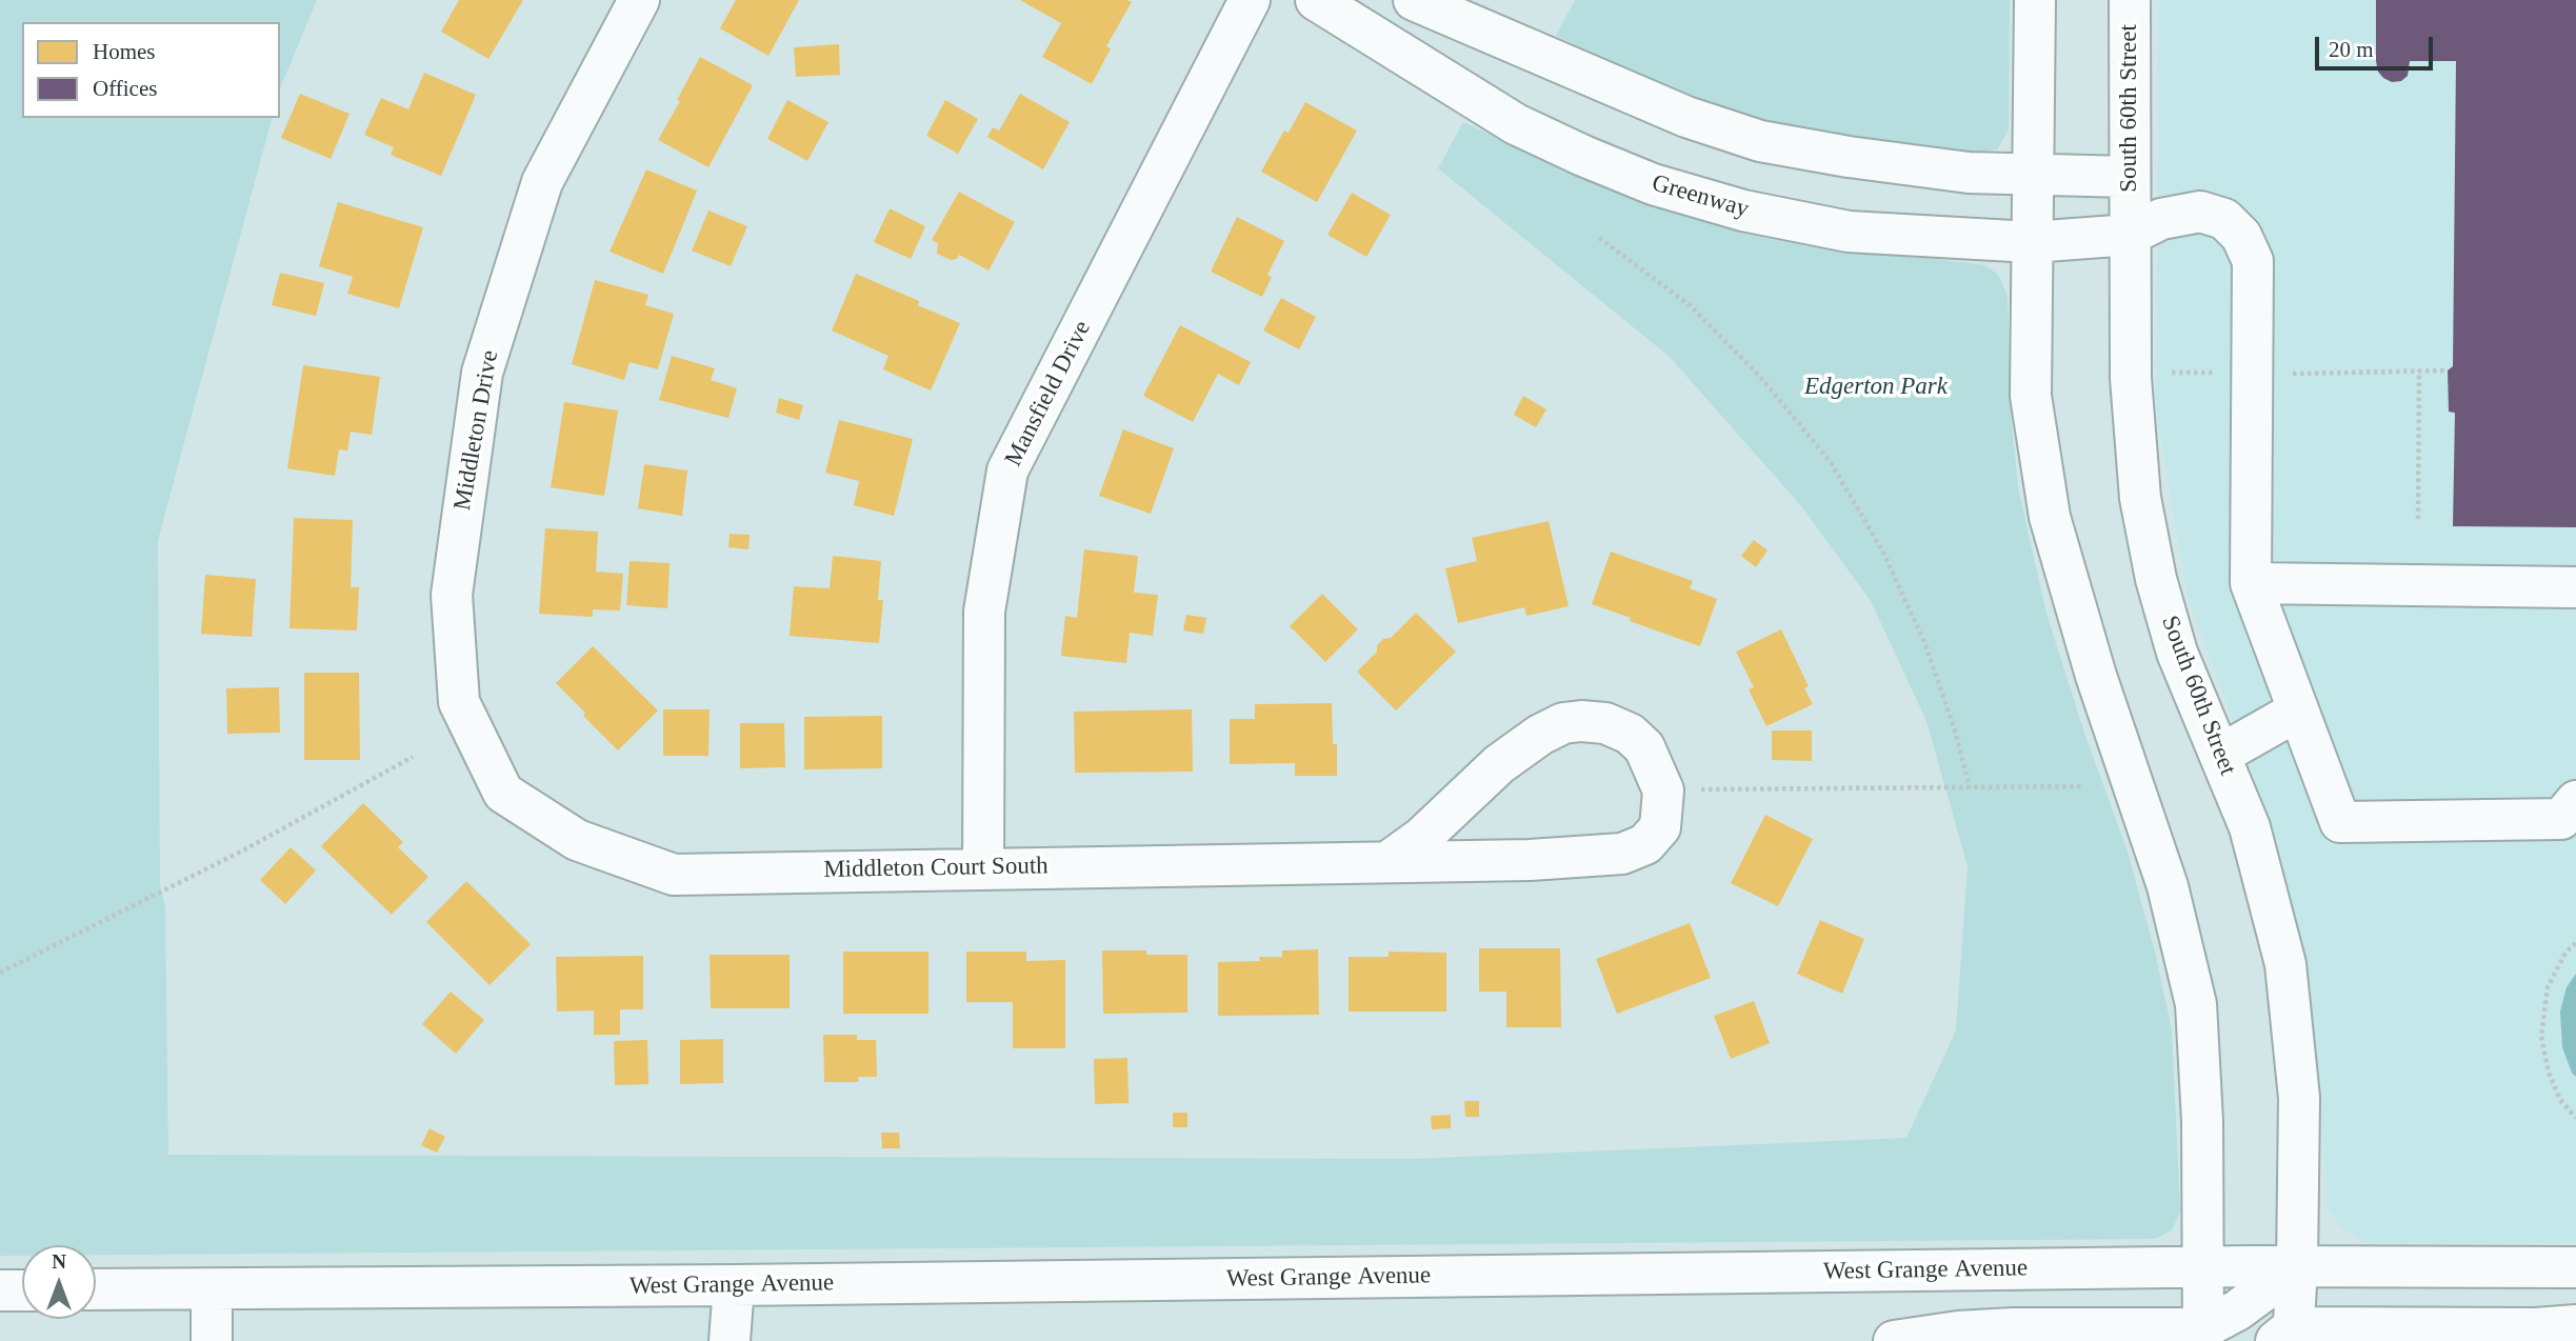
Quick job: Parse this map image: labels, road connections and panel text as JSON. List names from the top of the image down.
{
  "streets": {
    "street": [
      "South 60th Street",
      "Greenway",
      "Mansfield Drive",
      "Middleton Drive",
      "Middleton Court South",
      "West Grange Avenue"
    ]
  },
  "crossings": [
    ["South 60th Street", "Greenway"],
    ["South 60th Street", "West Grange Avenue"],
    ["Mansfield Drive", "Middleton Court South"],
    ["Middleton Drive", "Middleton Court South"]
  ],
  "parks": ["Edgerton Park"],
  "legend": ["Homes", "Offices"],
  "scale_bar": "20 m",
  "north": "top"
}
